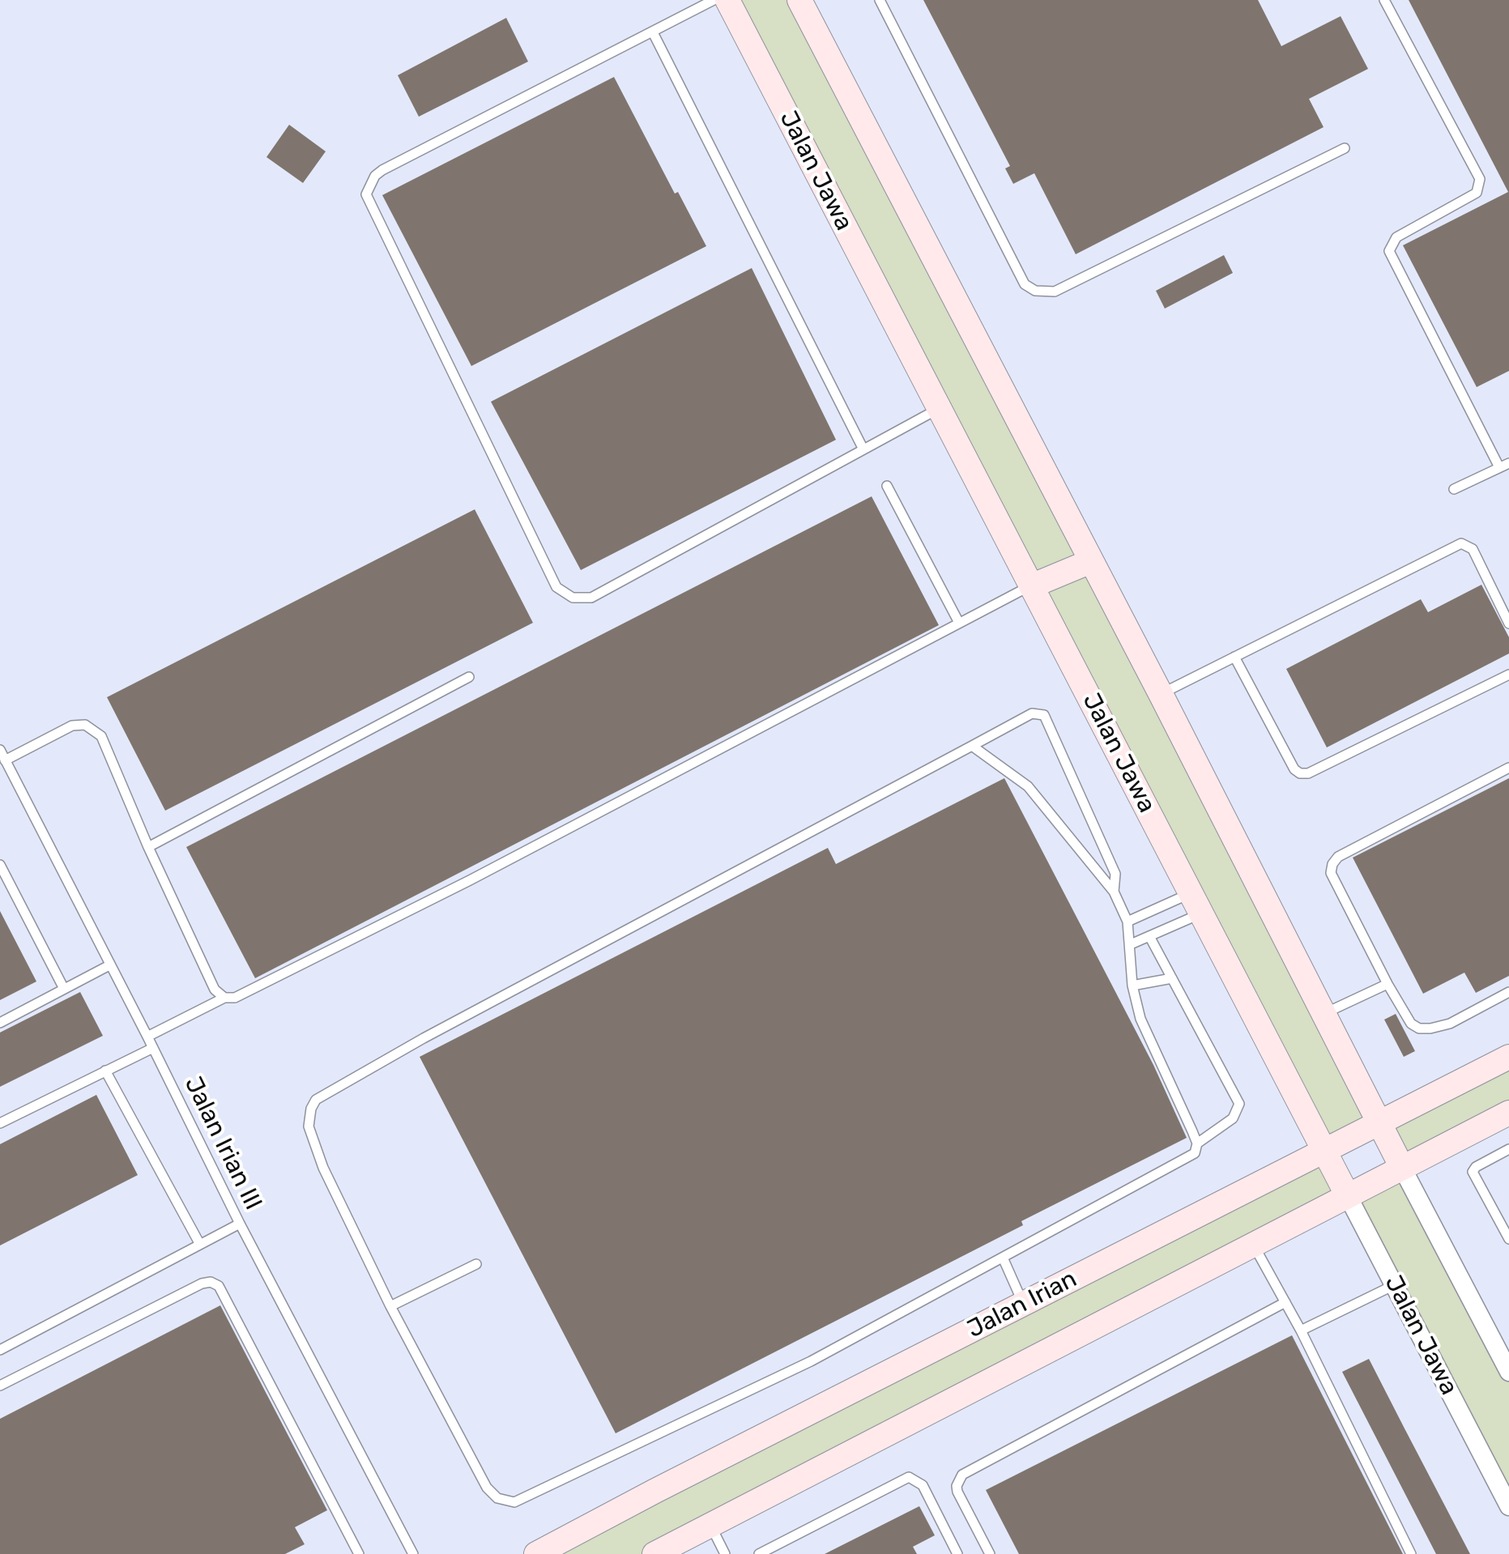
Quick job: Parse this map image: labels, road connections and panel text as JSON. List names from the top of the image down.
{
  "streets": {
    "street": ["Jalan Jawa", "Jalan Irian"],
    "lane": ["Jalan Irian III"]
  },
  "crossings": [
    ["Jalan Jawa", "Jalan Irian"]
  ]
}
